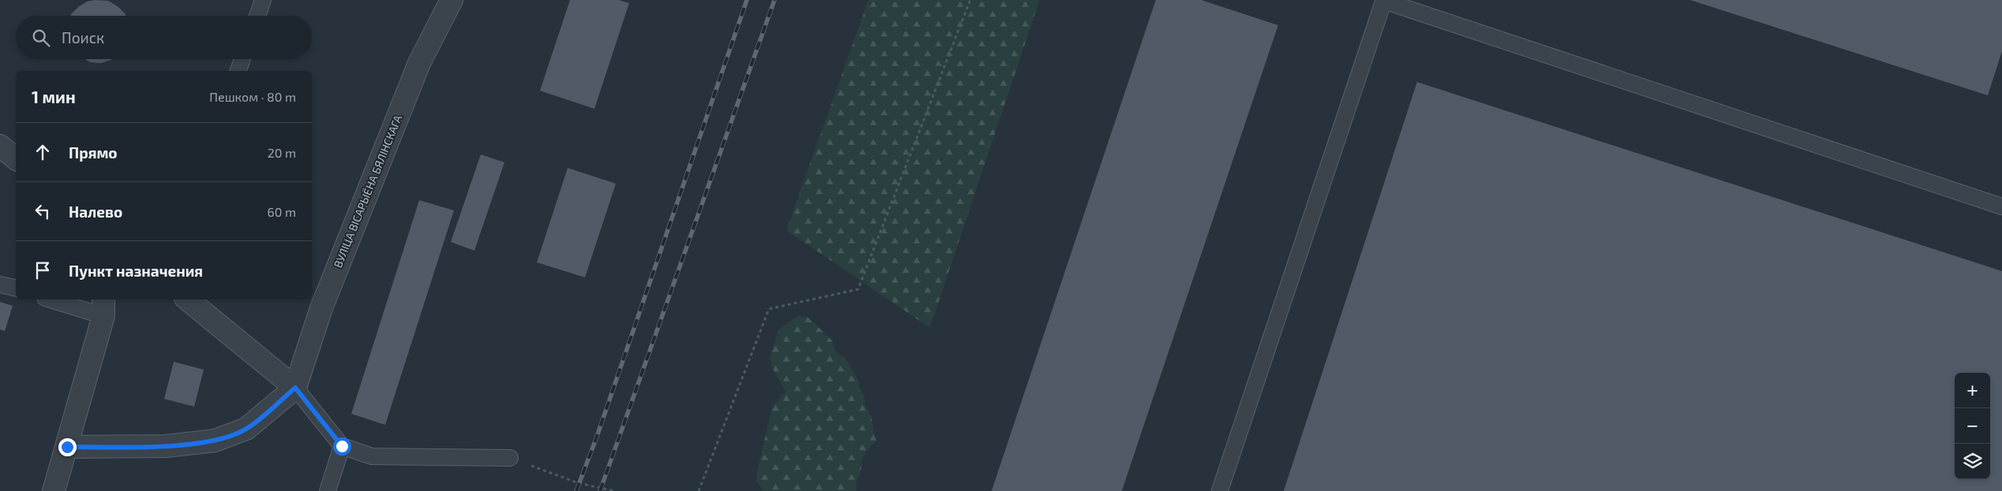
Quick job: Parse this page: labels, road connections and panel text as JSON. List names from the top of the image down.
{
  "streets": {
    "street": ["ВУЛІЦА ВІСАРЫЁНА БЯЛІНСКАГА"]
  },
  "page": {
    "search": "Поиск",
    "heading": ["1 мин", "Пешком · 80 m"],
    "list": [
      ["Прямо", "20 m"],
      ["Налево", "60 m"],
      "Пункт назначения"
    ],
    "map_buttons": ["+", "−"]
  }
}
